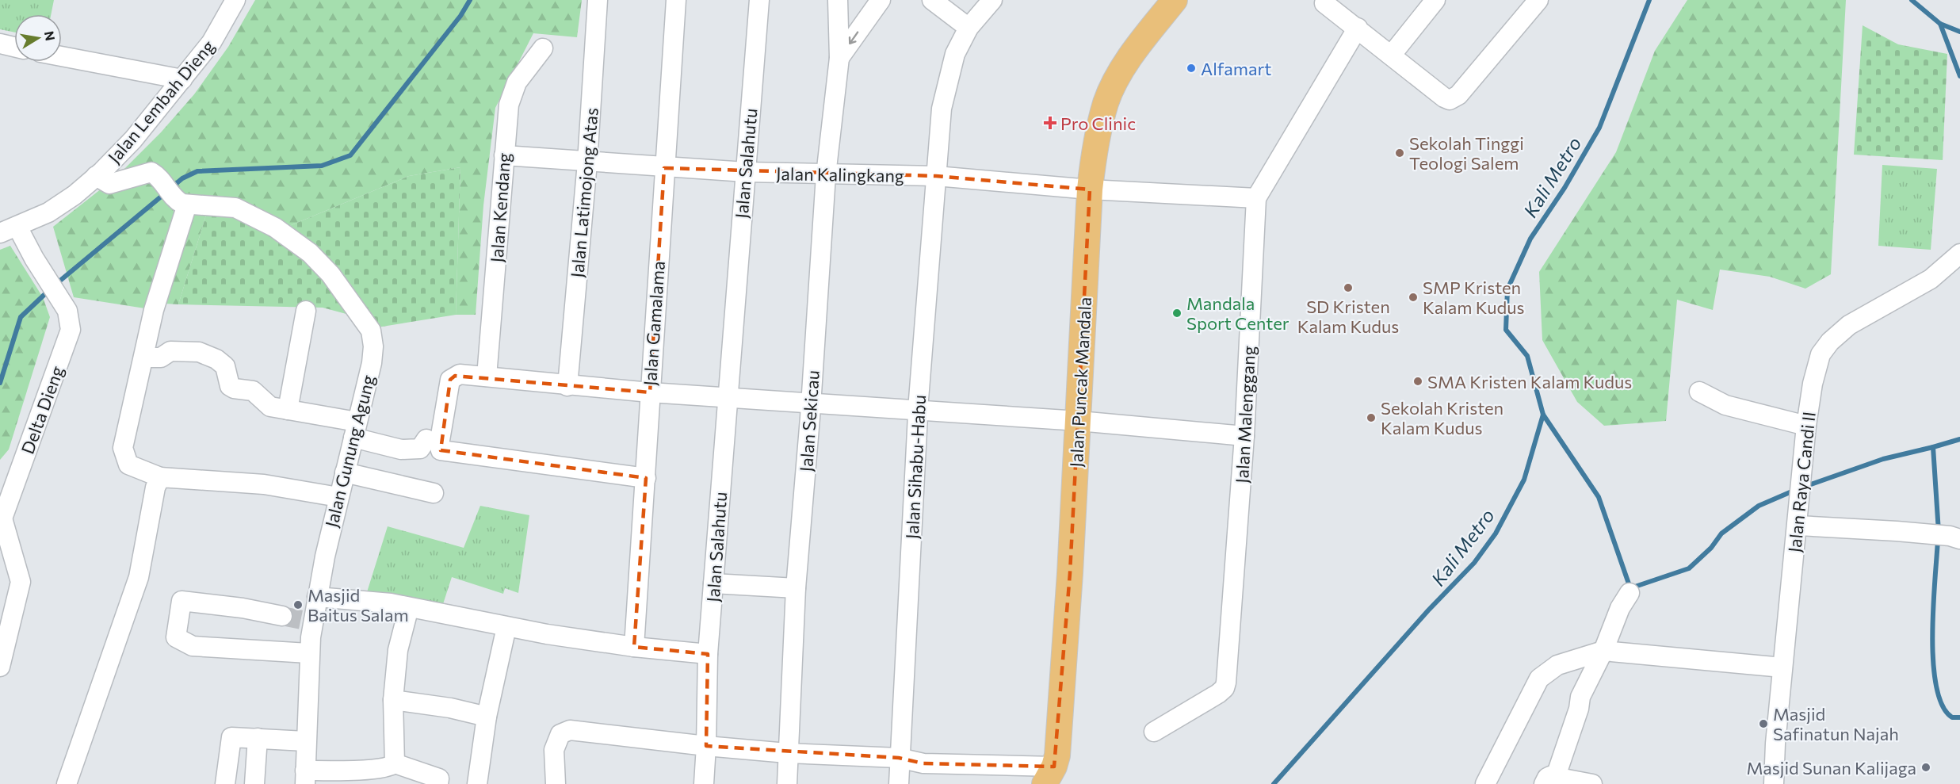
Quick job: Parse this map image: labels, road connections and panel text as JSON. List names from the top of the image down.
{
  "streets": {
    "main road": ["Jalan Puncak Mandala"],
    "street": [
      "Jalan Lembah Dieng",
      "Jalan Salahutu",
      "Jalan Kalingkang",
      "Jalan Latimojong Atas",
      "Jalan Kendang",
      "Jalan Gamalama",
      "Delta Dieng",
      "Jalan Malenggang",
      "Jalan Sekicau",
      "Jalan Gunung Agung",
      "Jalan Sihabu-Habu",
      "Jalan Raya Candi II"
    ]
  },
  "crossings": [
    ["Jalan Lembah Dieng", "Delta Dieng"],
    ["Jalan Salahutu", "Jalan Kalingkang"],
    ["Jalan Kalingkang", "Jalan Latimojong Atas"],
    ["Jalan Kalingkang", "Jalan Kendang"],
    ["Jalan Kalingkang", "Jalan Gamalama"],
    ["Jalan Kalingkang", "Jalan Puncak Mandala"],
    ["Jalan Kalingkang", "Jalan Malenggang"],
    ["Jalan Kalingkang", "Jalan Sekicau"],
    ["Jalan Kalingkang", "Jalan Sihabu-Habu"]
  ],
  "water": ["Kali Metro"],
  "places": {
    "other": [
      "Alfamart",
      "Sekolah Tinggi Teologi Salem",
      "SD Kristen Kalam Kudus",
      "SMP Kristen Kalam Kudus",
      "Mandala Sport Center",
      "SMA Kristen Kalam Kudus",
      "Sekolah Kristen Kalam Kudus",
      "Masjid Baitus Salam",
      "Masjid Safinatun Najah",
      "Masjid Sunan Kalijaga"
    ],
    "health": ["Pro Clinic"]
  },
  "north": "right"
}
